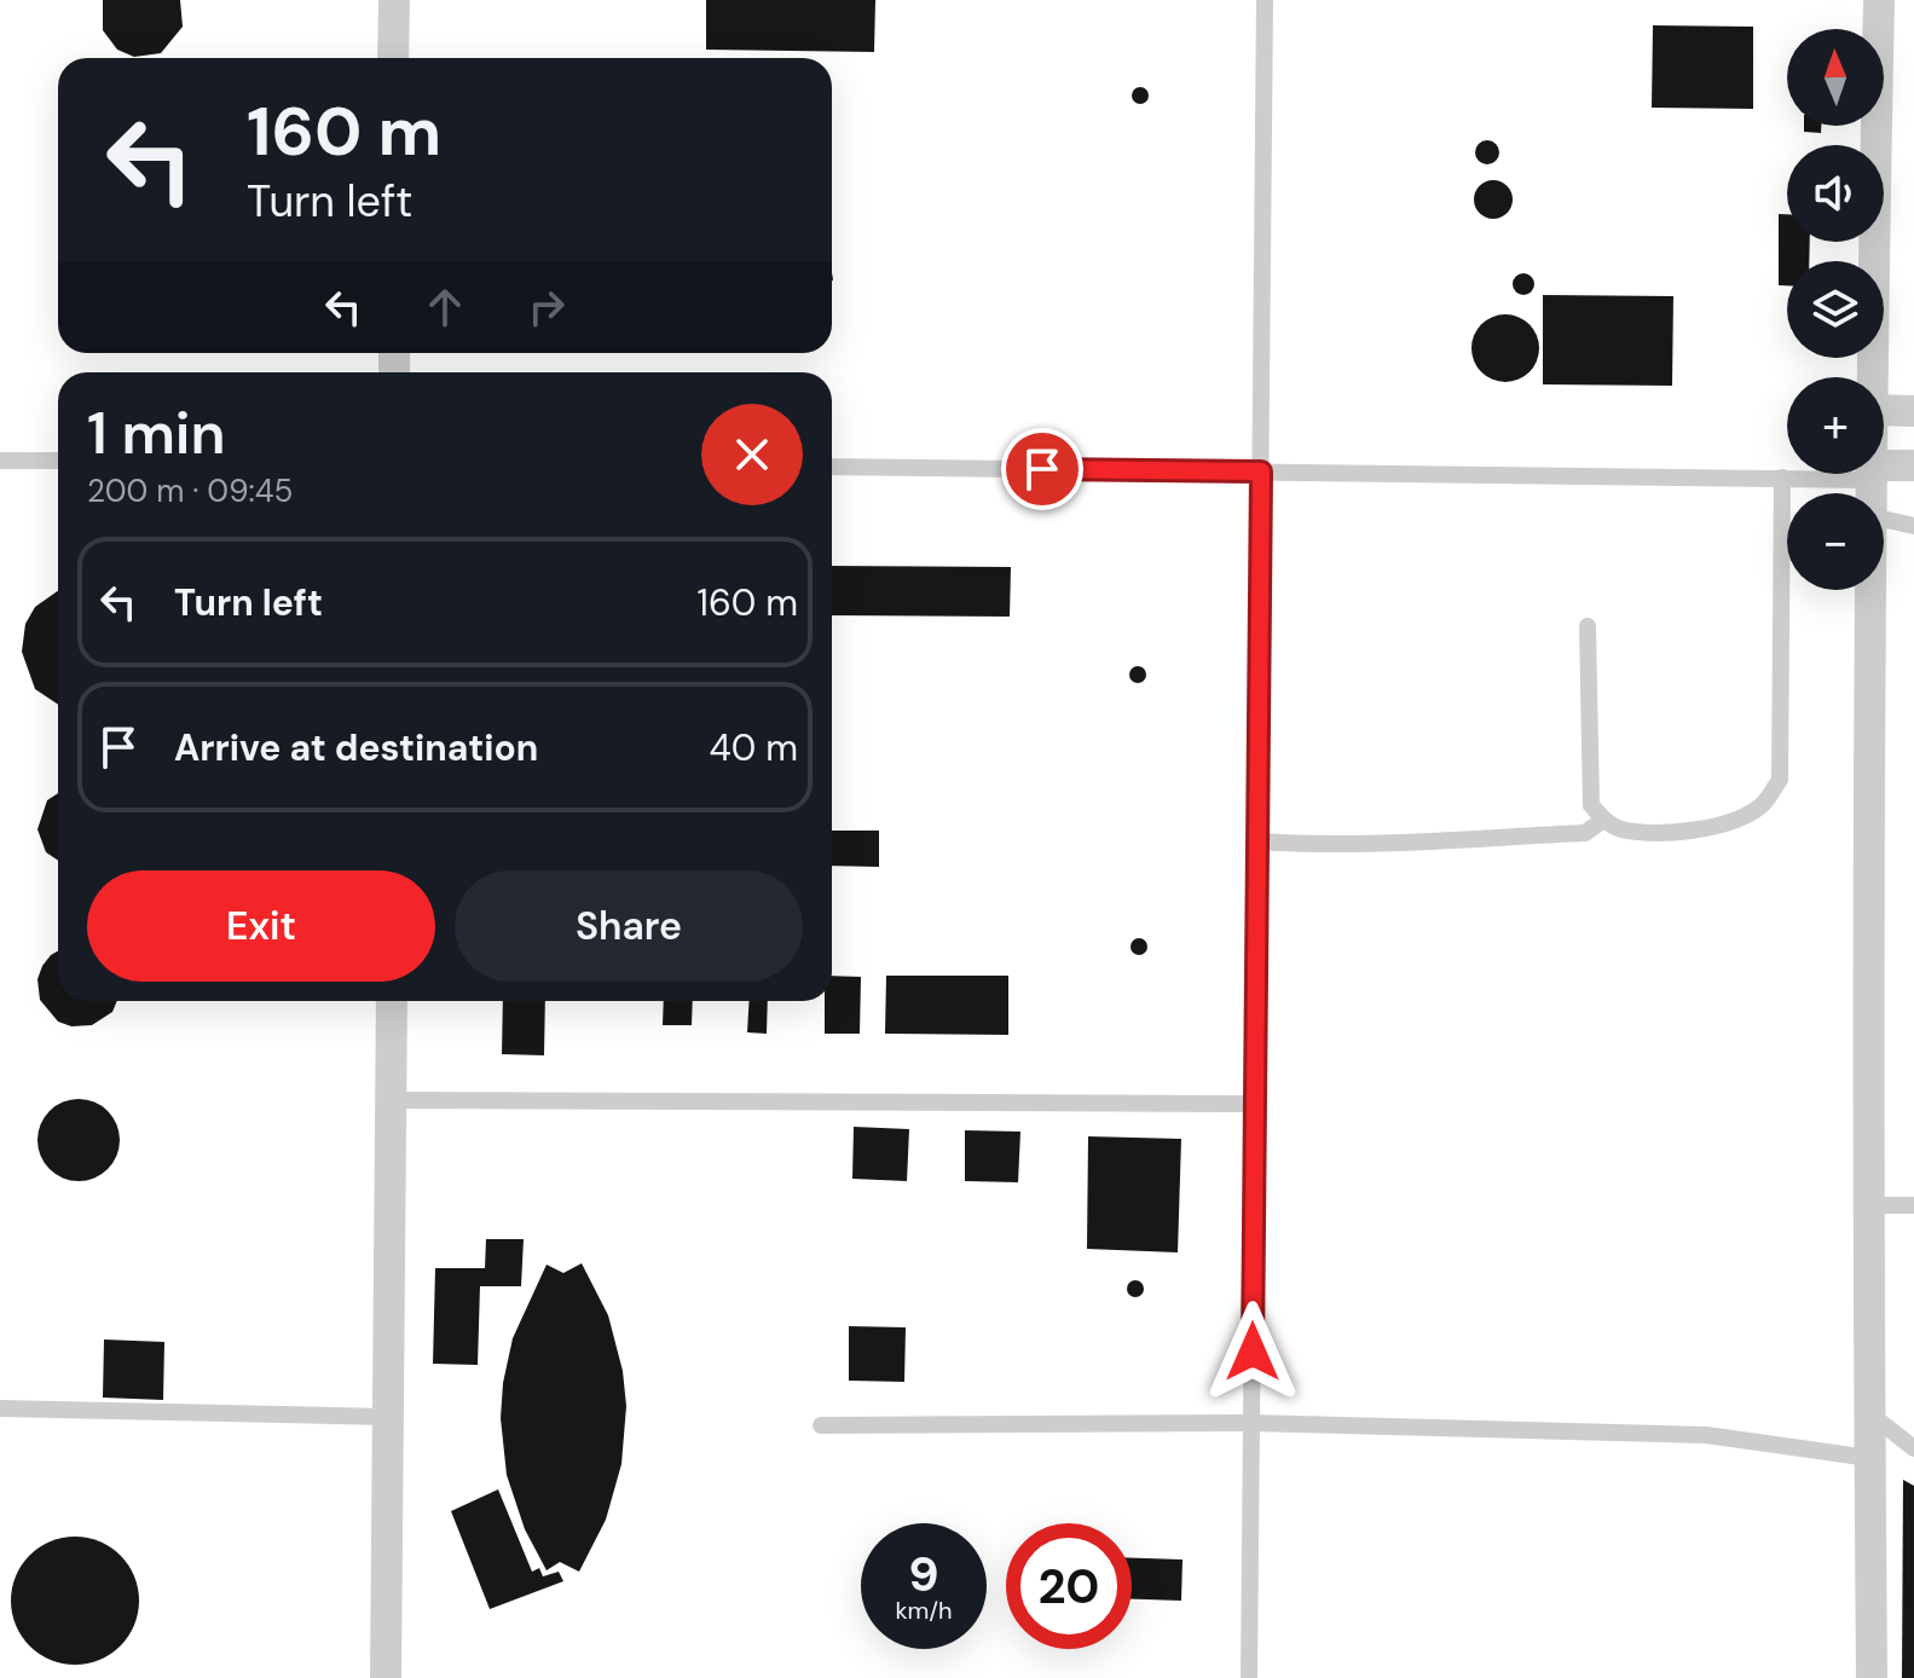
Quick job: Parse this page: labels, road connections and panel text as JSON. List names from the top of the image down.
{
  "north": "top",
  "page": {
    "map_buttons": ["+", "−"],
    "turn": ["160 m", "Turn left"],
    "heading": ["1 min", "200 m · 09:45"],
    "list": [
      {
        "name": "Turn left",
        "value": "160 m"
      },
      {
        "name": "Arrive at destination",
        "value": "40 m"
      }
    ],
    "buttons": ["Exit", "Share"],
    "speed": "9 km/h",
    "limit": "20"
  }
}
